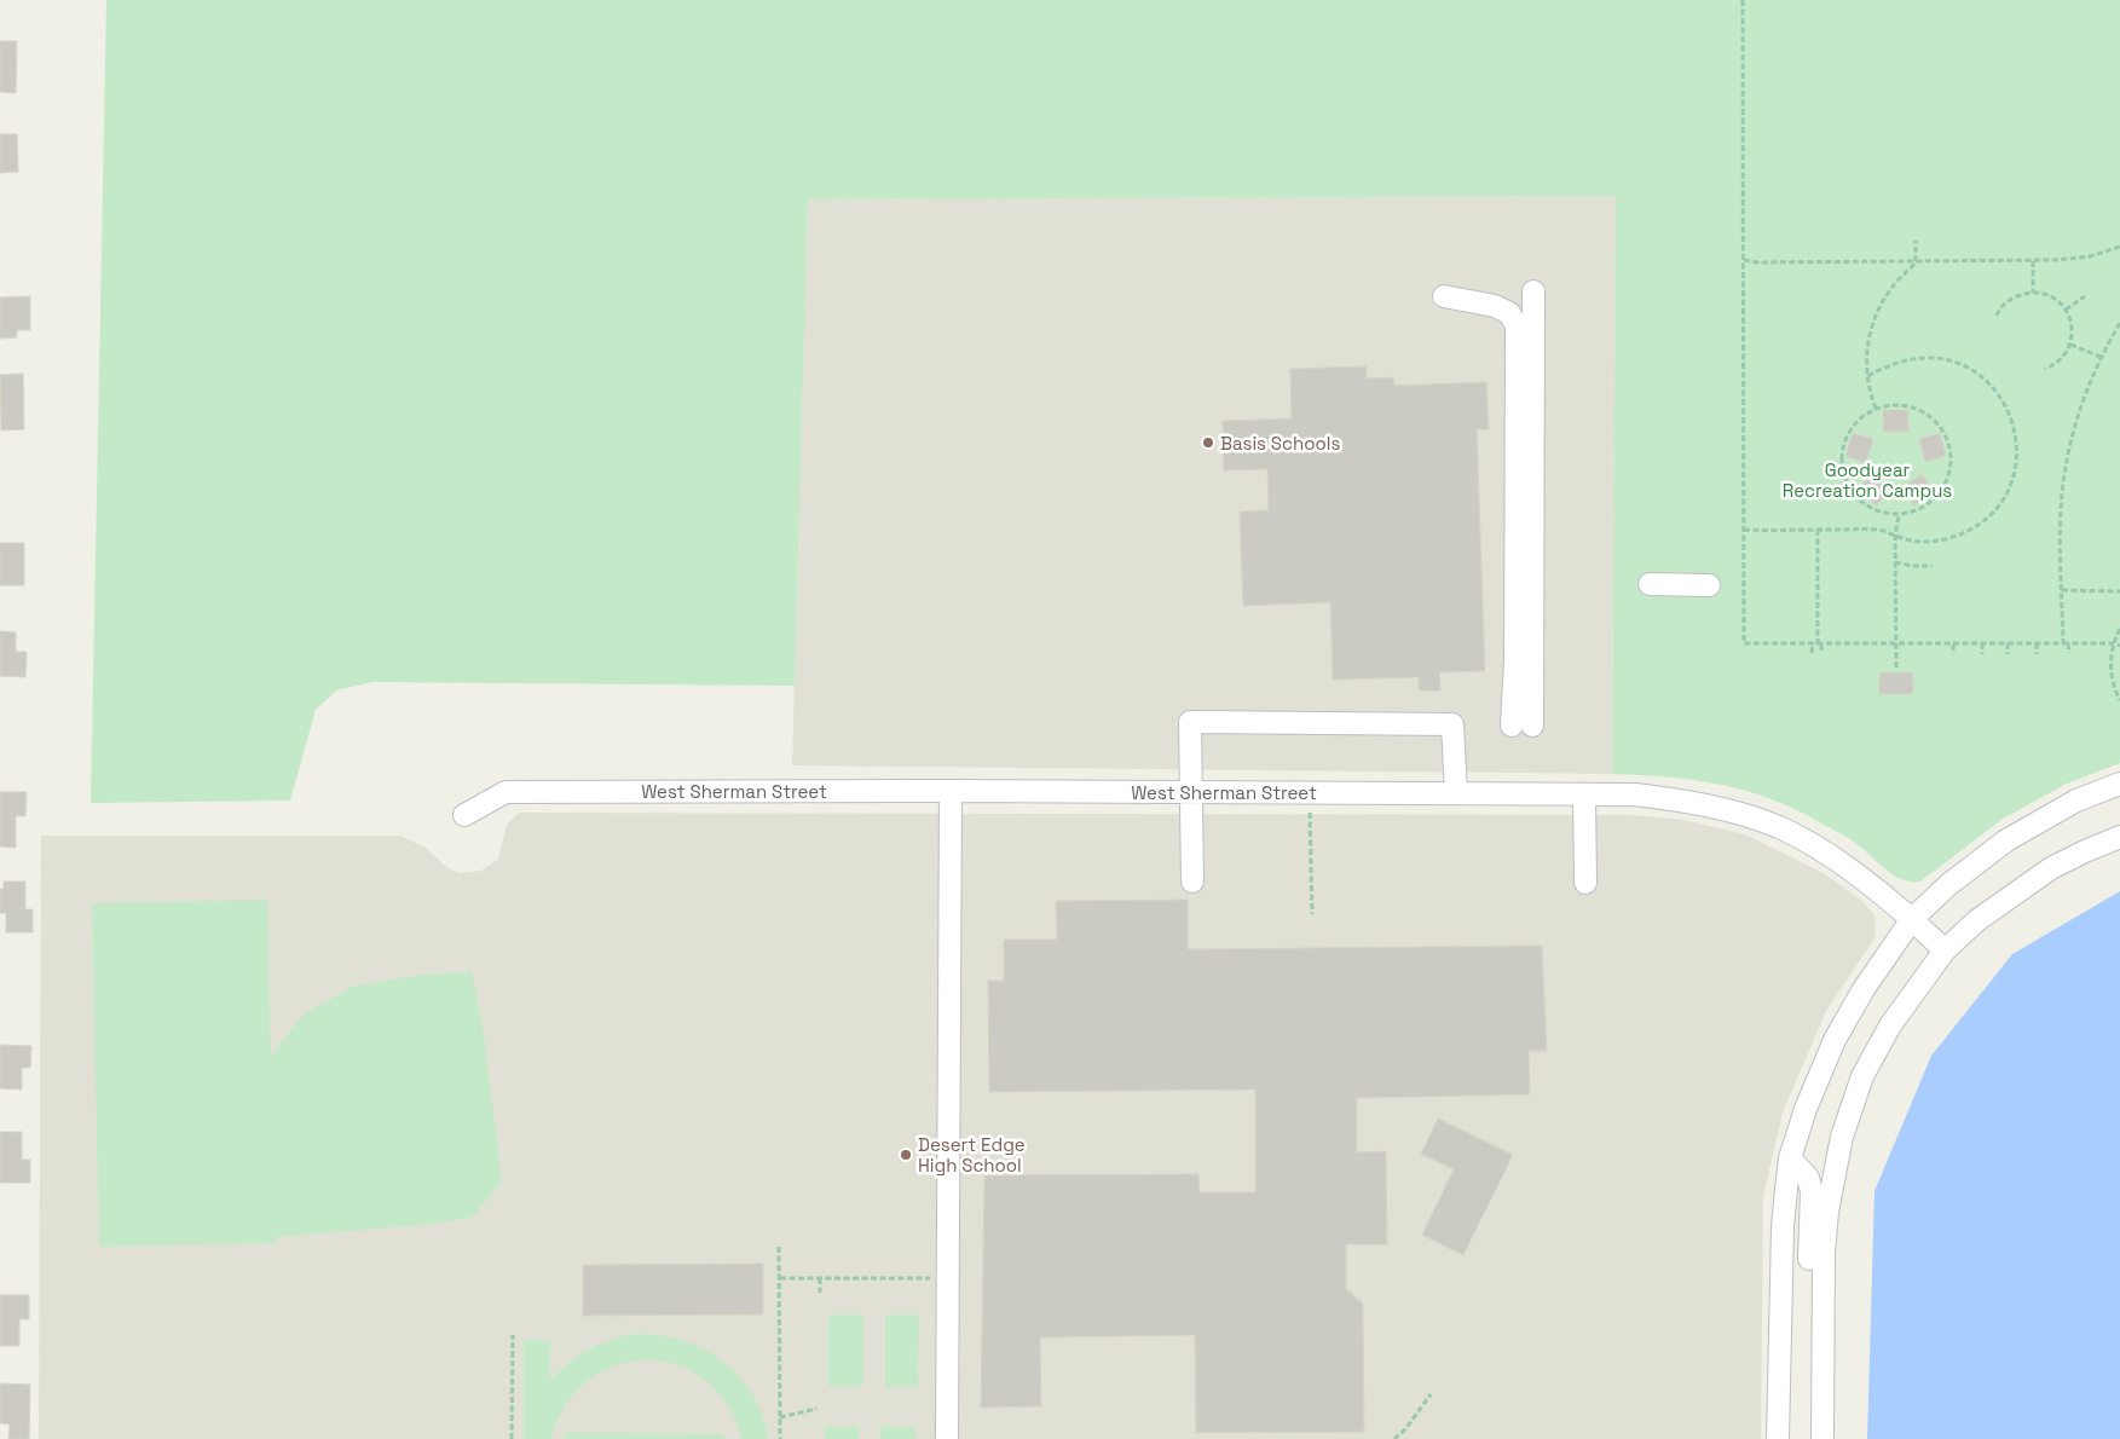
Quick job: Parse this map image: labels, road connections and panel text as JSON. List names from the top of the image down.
{
  "streets": {
    "street": ["West Sherman Street"]
  },
  "parks": ["Goodyear Recreation Campus"],
  "places": ["Basis Schools", "Desert Edge High School"]
}
